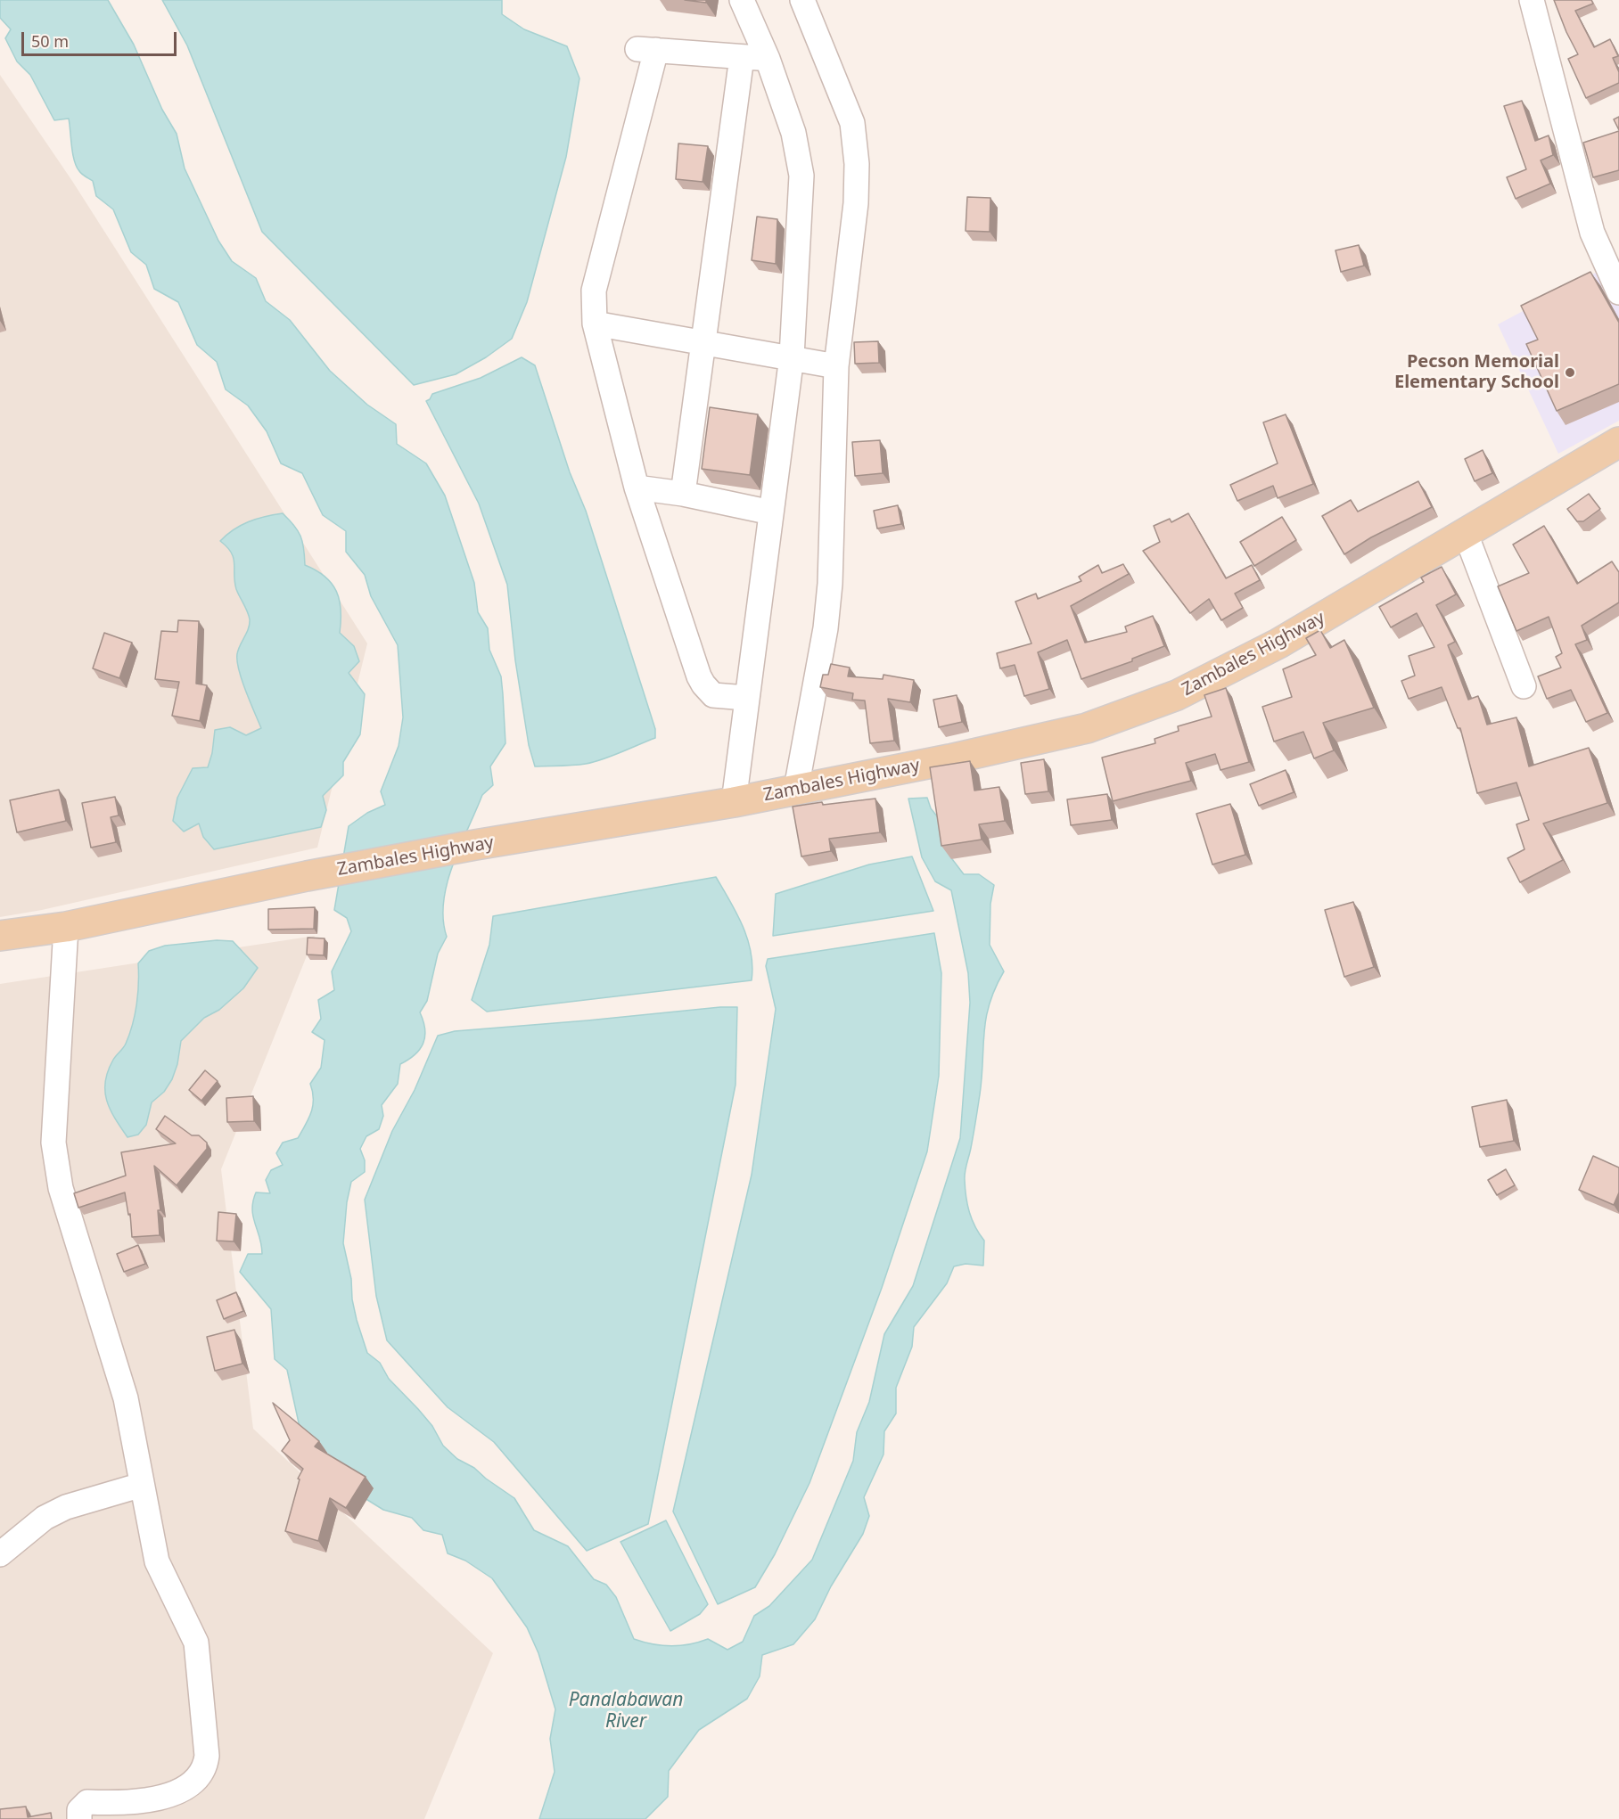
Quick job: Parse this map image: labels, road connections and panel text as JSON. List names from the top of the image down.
{
  "streets": {
    "main road": ["Zambales Highway"]
  },
  "water": ["Panalabawan River"],
  "places": ["Pecson Memorial Elementary School"],
  "scale_bar": "50 m"
}
